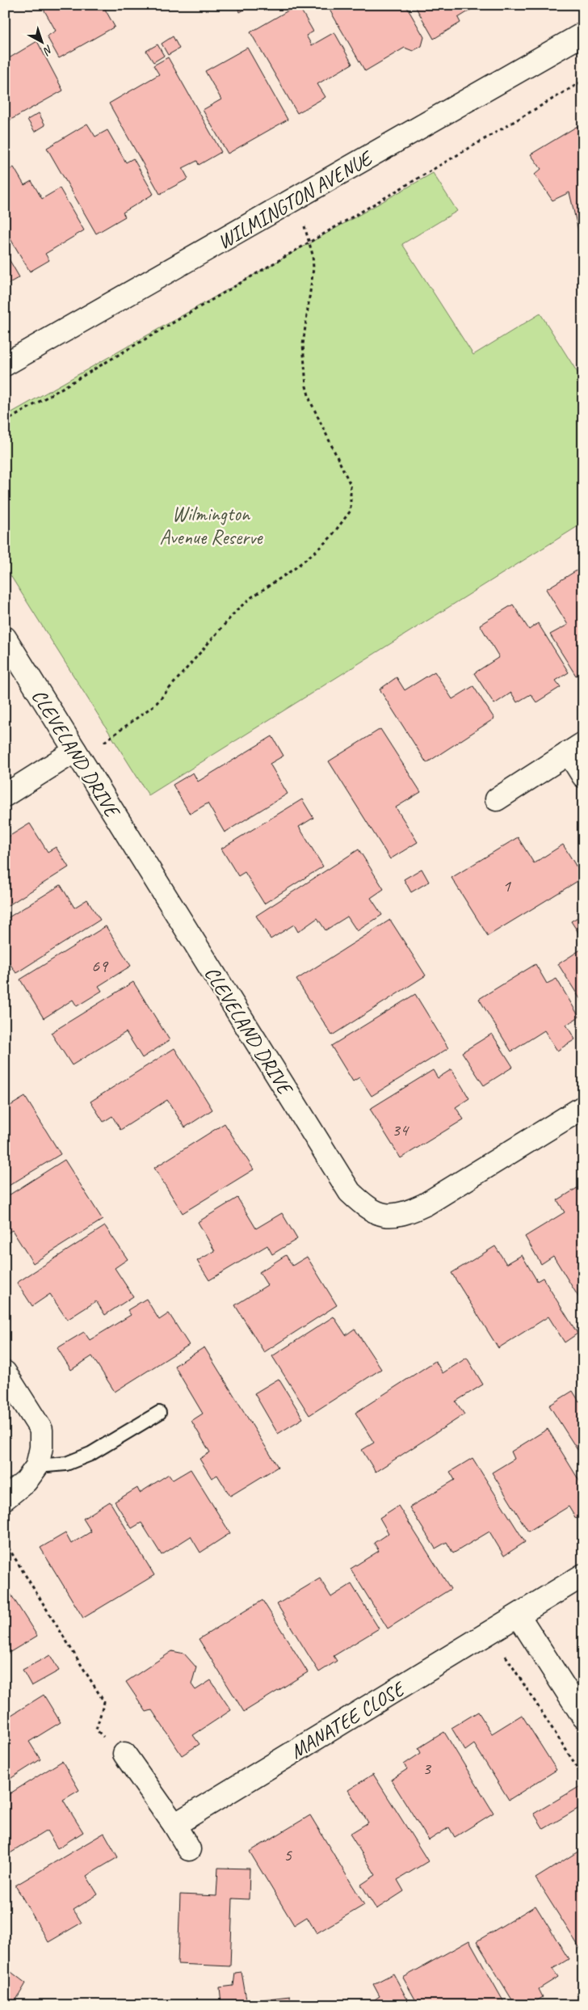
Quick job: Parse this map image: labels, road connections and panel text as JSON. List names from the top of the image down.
{
  "streets": {
    "street": ["WILMINGTON AVENUE", "CLEVELAND DRIVE", "MANATEE CLOSE"]
  },
  "parks": ["Wilmington Avenue Reserve"],
  "house_numbers": [
    "1",
    "69",
    "34",
    "3",
    "5"
  ],
  "north": "bottom right"
}
